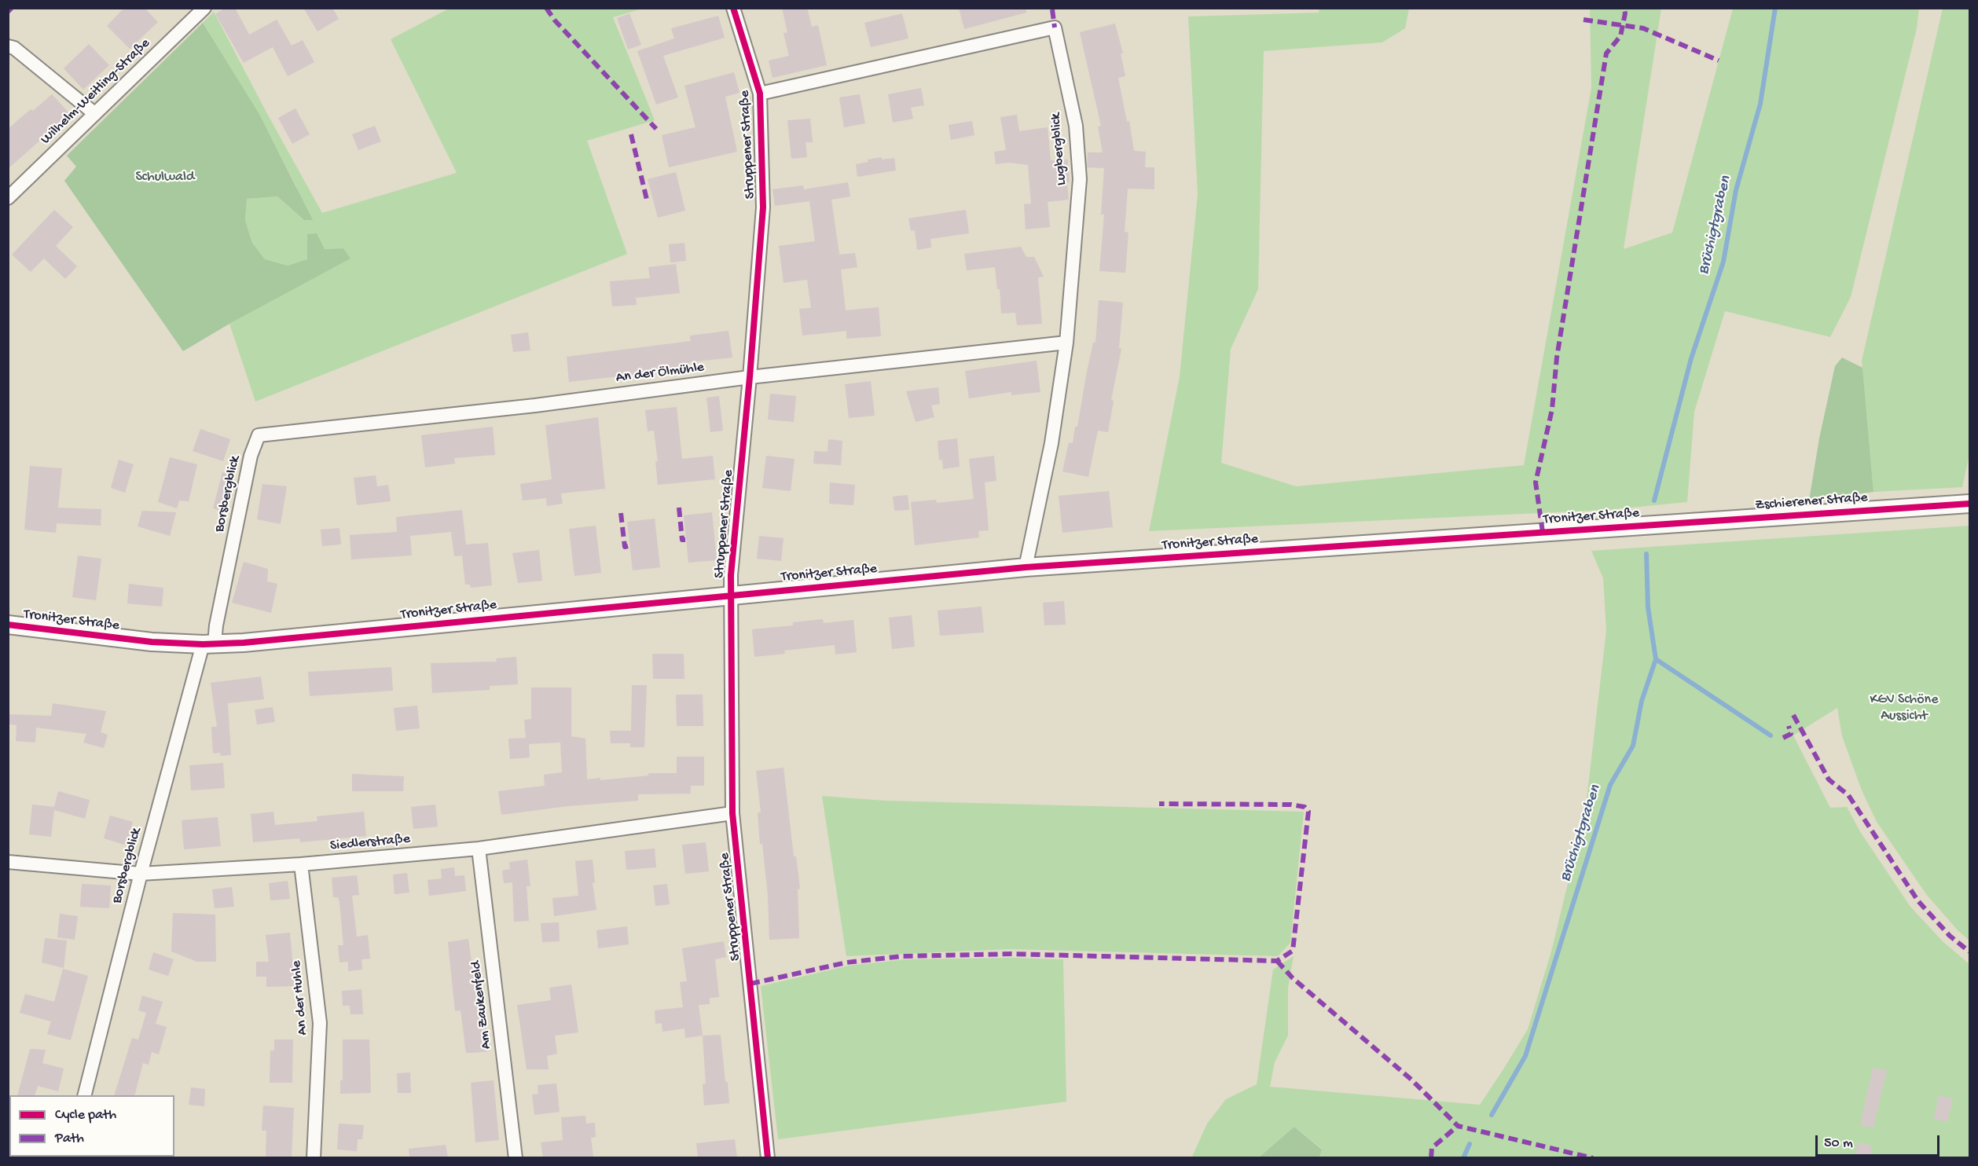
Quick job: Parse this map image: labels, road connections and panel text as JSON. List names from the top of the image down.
{
  "streets": {
    "street": [
      "Wilhelm-Weitling-Straße",
      "Struppener Straße",
      "Lugbergblick",
      "An der Ölmühle",
      "Borsbergblick",
      "Zschierener Straße",
      "Tronitzer Straße",
      "Siedlerstraße",
      "An der Huhle",
      "Am Zaukenfeld"
    ]
  },
  "crossings": [
    ["Struppener Straße", "Lugbergblick"],
    ["Struppener Straße", "An der Ölmühle"],
    ["Struppener Straße", "Tronitzer Straße"],
    ["Struppener Straße", "Siedlerstraße"],
    ["Lugbergblick", "An der Ölmühle"],
    ["Lugbergblick", "Tronitzer Straße"],
    ["An der Ölmühle", "Borsbergblick"],
    ["Borsbergblick", "Tronitzer Straße"],
    ["Borsbergblick", "Siedlerstraße"],
    ["Zschierener Straße", "Tronitzer Straße"],
    ["Siedlerstraße", "An der Huhle"],
    ["Siedlerstraße", "Am Zaukenfeld"]
  ],
  "water": ["Brüchigtgraben"],
  "parks": ["Schulwald", "KGV Schöne Aussicht"],
  "legend": ["Cycle path", "Path"],
  "scale_bar": "50 m"
}
